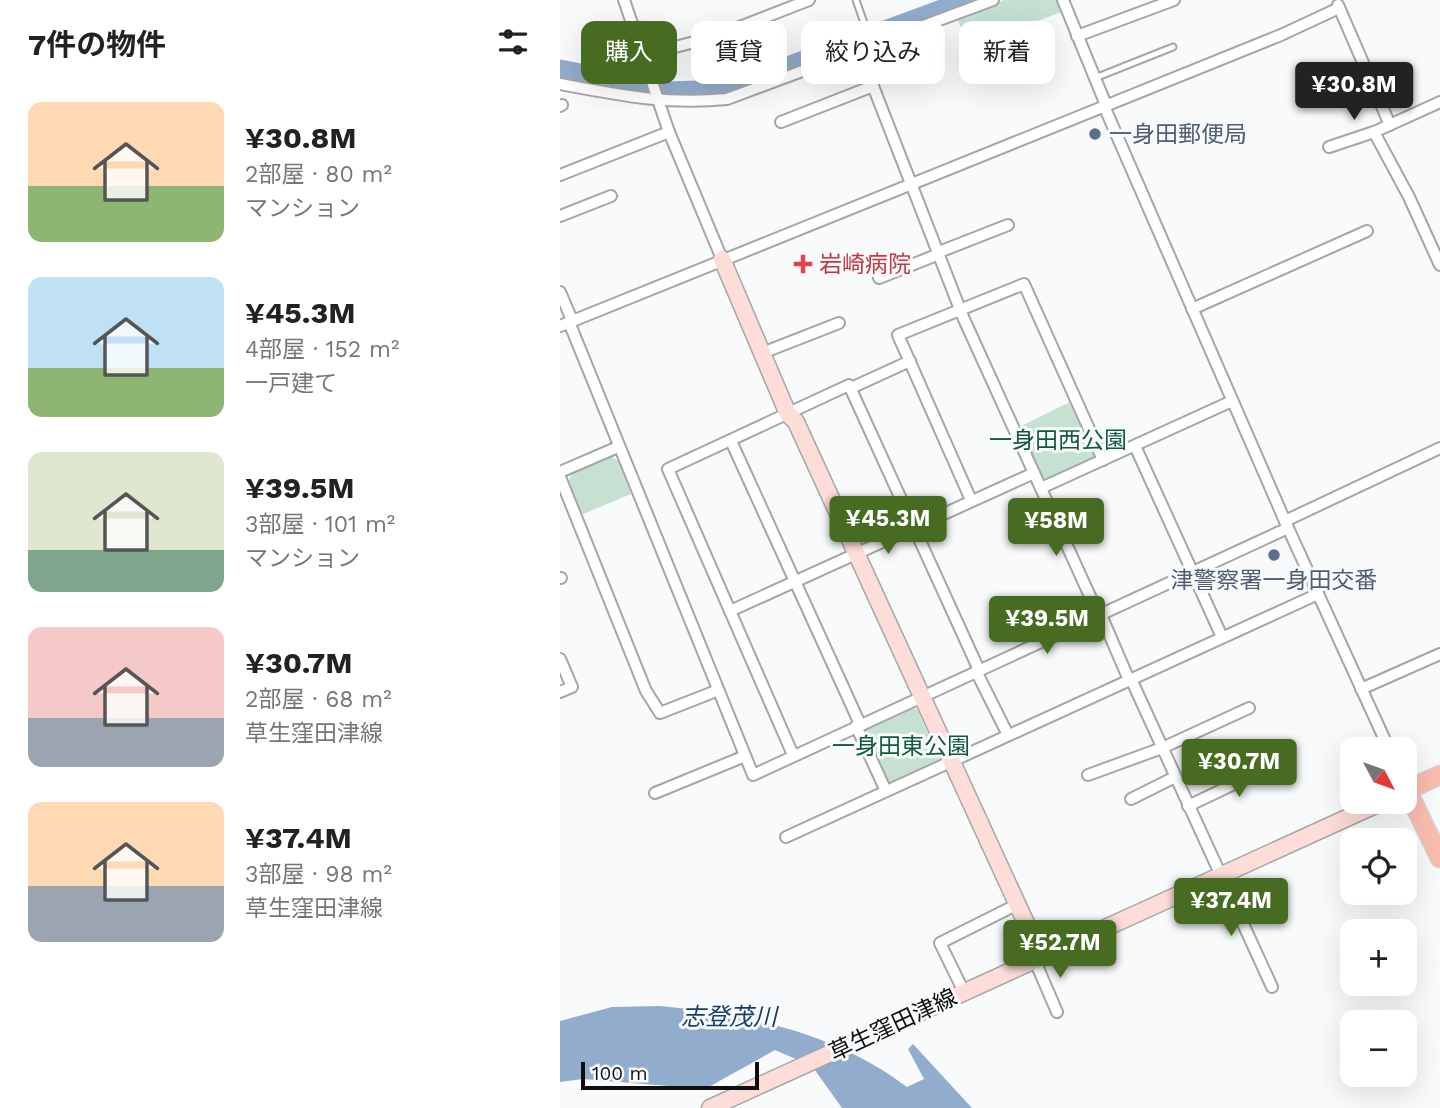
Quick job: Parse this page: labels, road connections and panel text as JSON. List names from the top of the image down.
{
  "streets": {
    "street": ["草生窪田津線"]
  },
  "water": ["志登茂川"],
  "parks": ["一身田西公園", "一身田東公園"],
  "places": {
    "other": ["一身田郵便局", "津警察署一身田交番"],
    "health": ["岩崎病院"]
  },
  "scale_bar": "100 m",
  "north": "bottom right",
  "page": {
    "heading": "7件の物件",
    "chip": [
      "購入",
      "賃貸",
      "絞り込み",
      "新着"
    ],
    "price": [
      "¥30.8M",
      "¥45.3M",
      "¥58M",
      "¥39.5M",
      "¥30.7M",
      "¥37.4M",
      "¥52.7M"
    ],
    "list": [
      {
        "name": "¥30.8M",
        "note": "2部屋 · 80 m² · マンション"
      },
      {
        "name": "¥45.3M",
        "note": "4部屋 · 152 m² · 一戸建て"
      },
      {
        "name": "¥39.5M",
        "note": "3部屋 · 101 m² · マンション"
      },
      {
        "name": "¥30.7M",
        "note": "2部屋 · 68 m² · 草生窪田津線"
      },
      {
        "name": "¥37.4M",
        "note": "3部屋 · 98 m² · 草生窪田津線"
      }
    ],
    "map_buttons": ["+", "−"],
    "scale": "100 m"
  }
}
